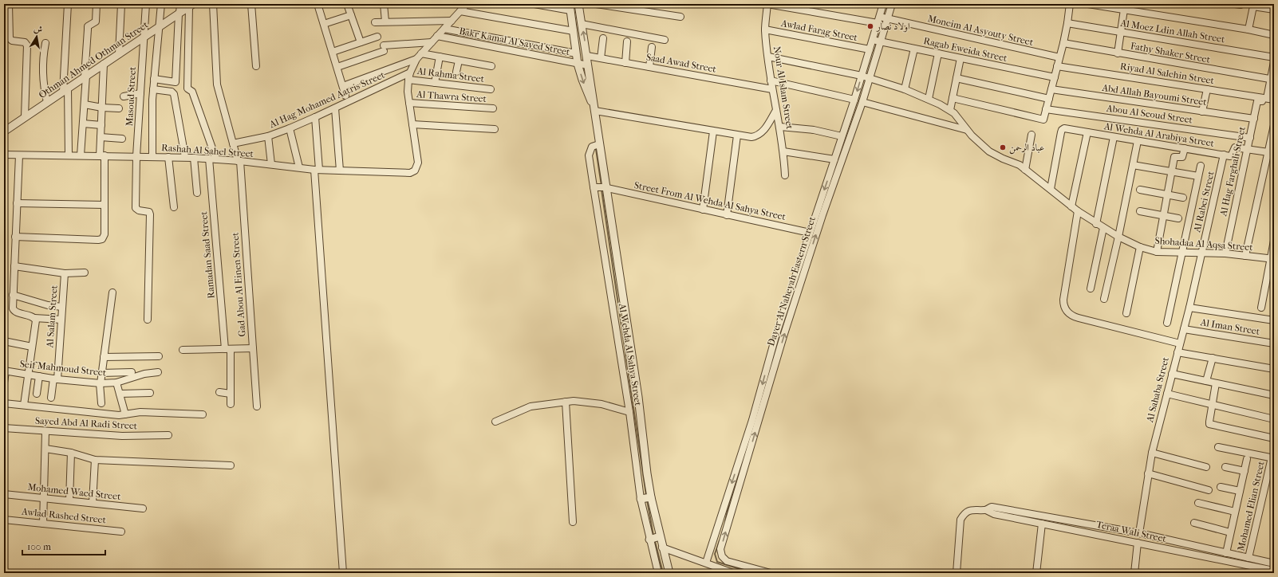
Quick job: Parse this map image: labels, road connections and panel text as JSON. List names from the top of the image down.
{
  "streets": {
    "street": [
      "Awlad Farag Street",
      "Moneim Al Asyouty Street",
      "Al Moez Ldin Allah Street",
      "Bakr Kamal Al Sayed Street",
      "Ragab Eweida Street",
      "Fathy Shaker Street",
      "Othman Ahmed Othman Street",
      "Saad Awad Street",
      "Riyad Al Salehin Street",
      "Al Rahma Street",
      "Nour Al Islam Street",
      "Abd Allah Bayoumi Street",
      "Masoud Street",
      "Al Thawra Street",
      "Al Hag Mohamed Aatris Street",
      "Abou Al Seoud Street",
      "Al Wehda Al Arabiya Street",
      "Rashah Al Sahel Street",
      "Al Hag Farghali Street",
      "Street From Al Wehda Al Sahya Street",
      "Al Rabei Street",
      "Shohadaa Al Aqsa Street",
      "Ramadan Saad Street",
      "Dayer Al Naheyah Eastern Street",
      "Gad Abou Al Einen Street",
      "Al Salam Street",
      "Al Iman Street",
      "Al Wehda Al Sahya Street",
      "Seif Mahmoud Street",
      "Al Sahaba Street",
      "Sayed Abd Al Radi Street",
      "Mohamed Waed Street",
      "Mohamed Elian Street",
      "Awlad Rashed Street",
      "Teraa Wali Street"
    ]
  },
  "crossings": [
    ["Awlad Farag Street", "Nour Al Islam Street"],
    ["Awlad Farag Street", "Dayer Al Naheyah Eastern Street"],
    ["Moneim Al Asyouty Street", "Nour Al Islam Street"],
    ["Moneim Al Asyouty Street", "Dayer Al Naheyah Eastern Street"],
    ["Bakr Kamal Al Sayed Street", "Al Wehda Al Sahya Street"],
    ["Ragab Eweida Street", "Dayer Al Naheyah Eastern Street"],
    ["Othman Ahmed Othman Street", "Masoud Street"],
    ["Othman Ahmed Othman Street", "Ramadan Saad Street"],
    ["Saad Awad Street", "Nour Al Islam Street"],
    ["Saad Awad Street", "Al Wehda Al Sahya Street"],
    ["Riyad Al Salehin Street", "Al Hag Farghali Street"],
    ["Nour Al Islam Street", "Shohadaa Al Aqsa Street"],
    ["Abd Allah Bayoumi Street", "Al Hag Farghali Street"],
    ["Masoud Street", "Rashah Al Sahel Street"],
    ["Al Hag Mohamed Aatris Street", "Gad Abou Al Einen Street"],
    ["Abou Al Seoud Street", "Al Hag Farghali Street"],
    ["Al Wehda Al Arabiya Street", "Al Hag Farghali Street"],
    ["Al Wehda Al Arabiya Street", "Al Rabei Street"],
    ["Al Wehda Al Arabiya Street", "Shohadaa Al Aqsa Street"],
    ["Rashah Al Sahel Street", "Ramadan Saad Street"],
    ["Rashah Al Sahel Street", "Gad Abou Al Einen Street"],
    ["Al Hag Farghali Street", "Shohadaa Al Aqsa Street"],
    ["Street From Al Wehda Al Sahya Street", "Dayer Al Naheyah Eastern Street"],
    ["Street From Al Wehda Al Sahya Street", "Al Wehda Al Sahya Street"],
    ["Al Rabei Street", "Shohadaa Al Aqsa Street"],
    ["Al Rabei Street", "Al Sahaba Street"],
    ["Shohadaa Al Aqsa Street", "Dayer Al Naheyah Eastern Street"],
    ["Shohadaa Al Aqsa Street", "Al Sahaba Street"],
    ["Al Salam Street", "Seif Mahmoud Street"],
    ["Al Iman Street", "Al Sahaba Street"],
    ["Al Sahaba Street", "Teraa Wali Street"],
    ["Mohamed Elian Street", "Teraa Wali Street"]
  ],
  "places": ["اولاد نصار", "عباد الرحمن"],
  "scale_bar": "100 m",
  "north": "top"
}
